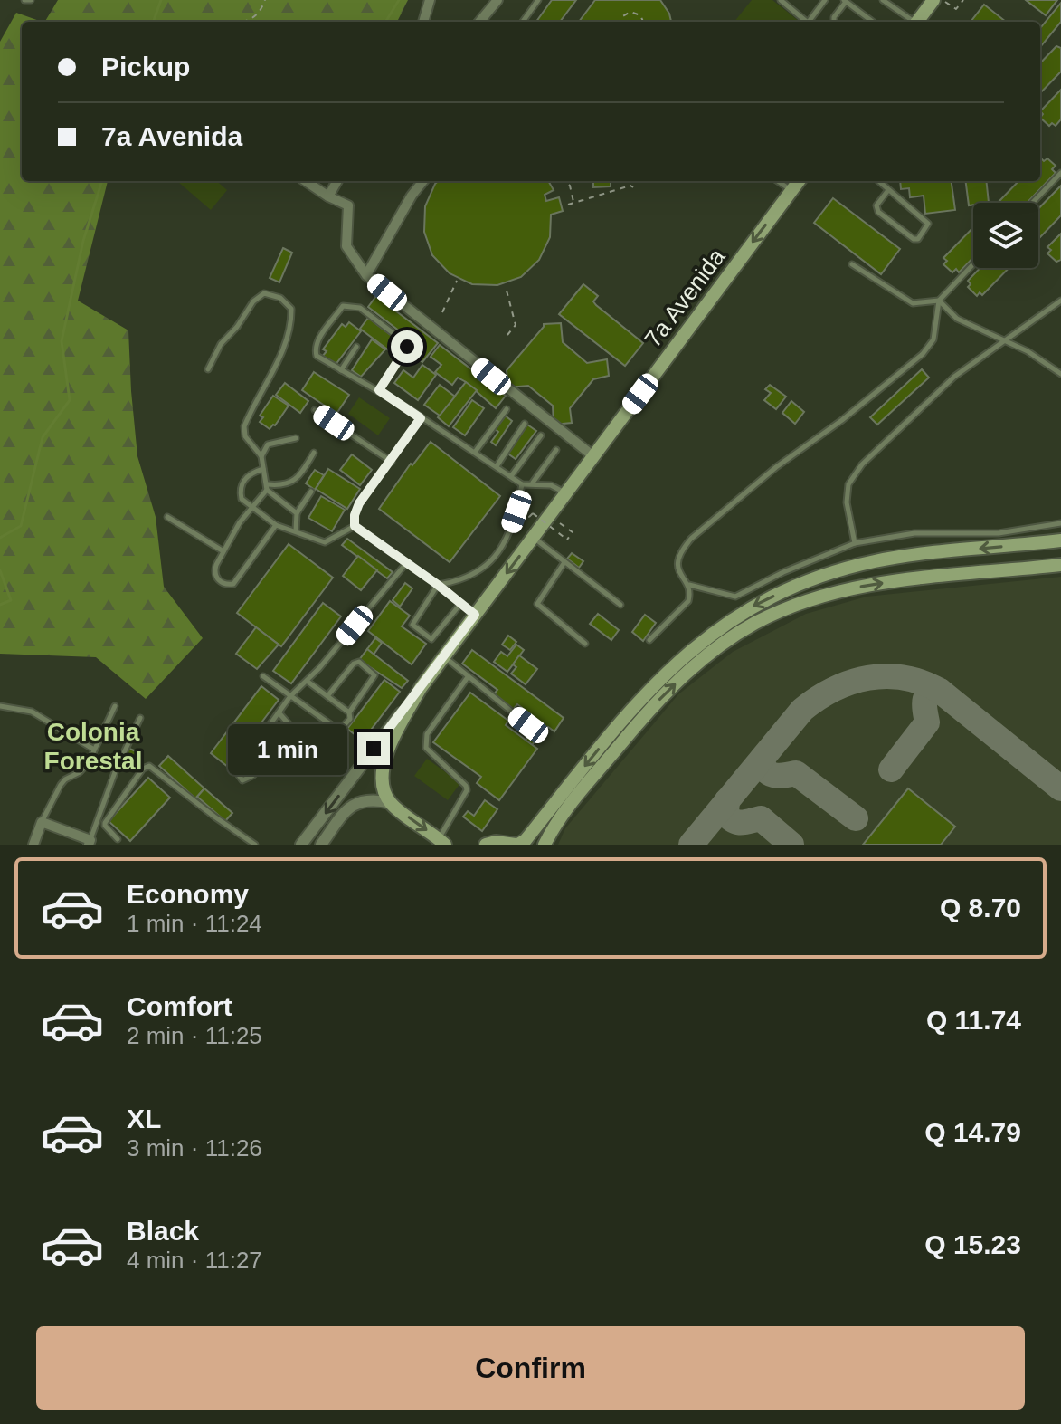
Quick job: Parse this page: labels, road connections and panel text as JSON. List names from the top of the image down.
{
  "streets": {
    "main road": ["7a Avenida"]
  },
  "one_way": ["7a Avenida"],
  "districts": ["Colonia Forestal"],
  "page": {
    "banner": ["Pickup", "7a Avenida"],
    "bubble": "1 min",
    "list": [
      {
        "name": "Economy",
        "note": "1 min · 11:24",
        "value": "Q 8.70"
      },
      {
        "name": "Comfort",
        "note": "2 min · 11:25",
        "value": "Q 11.74"
      },
      {
        "name": "XL",
        "note": "3 min · 11:26",
        "value": "Q 14.79"
      },
      {
        "name": "Black",
        "note": "4 min · 11:27",
        "value": "Q 15.23"
      }
    ],
    "buttons": "Confirm"
  }
}
